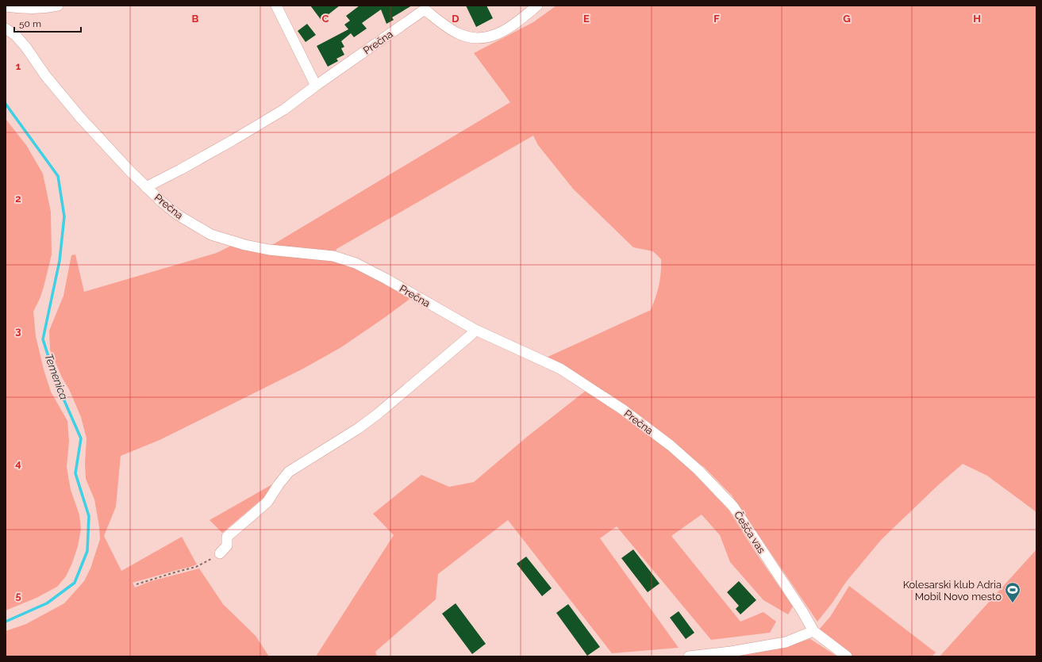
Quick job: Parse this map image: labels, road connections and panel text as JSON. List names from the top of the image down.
{
  "streets": {
    "street": ["Prečna", "Češča vas"]
  },
  "crossings": [
    ["Prečna", "Češča vas"]
  ],
  "water": ["Temenica"],
  "places": {
    "sports": ["Kolesarski klub Adria Mobil Novo mesto"]
  },
  "scale_bar": "50 m",
  "grid": {
    "columns": [
      "B",
      "C",
      "D",
      "E",
      "F",
      "G",
      "H"
    ],
    "rows": [
      "1",
      "2",
      "3",
      "4",
      "5"
    ]
  }
}
